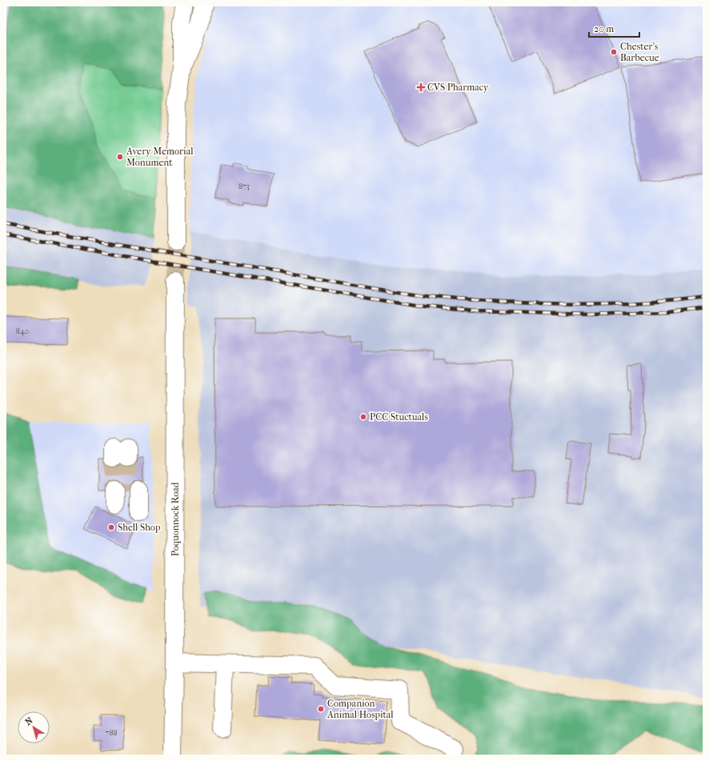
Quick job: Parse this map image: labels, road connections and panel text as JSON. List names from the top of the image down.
{
  "streets": {
    "street": ["Poquonnock Road"]
  },
  "places": {
    "other": [
      "Chester's Barbecue",
      "Avery Memorial Monument",
      "PCC Stuctuals",
      "Shell Shop",
      "Companion Animal Hospital"
    ],
    "health": ["CVS Pharmacy"]
  },
  "house_numbers": ["873", "840", "788"],
  "scale_bar": "20 m",
  "north": "top left"
}
